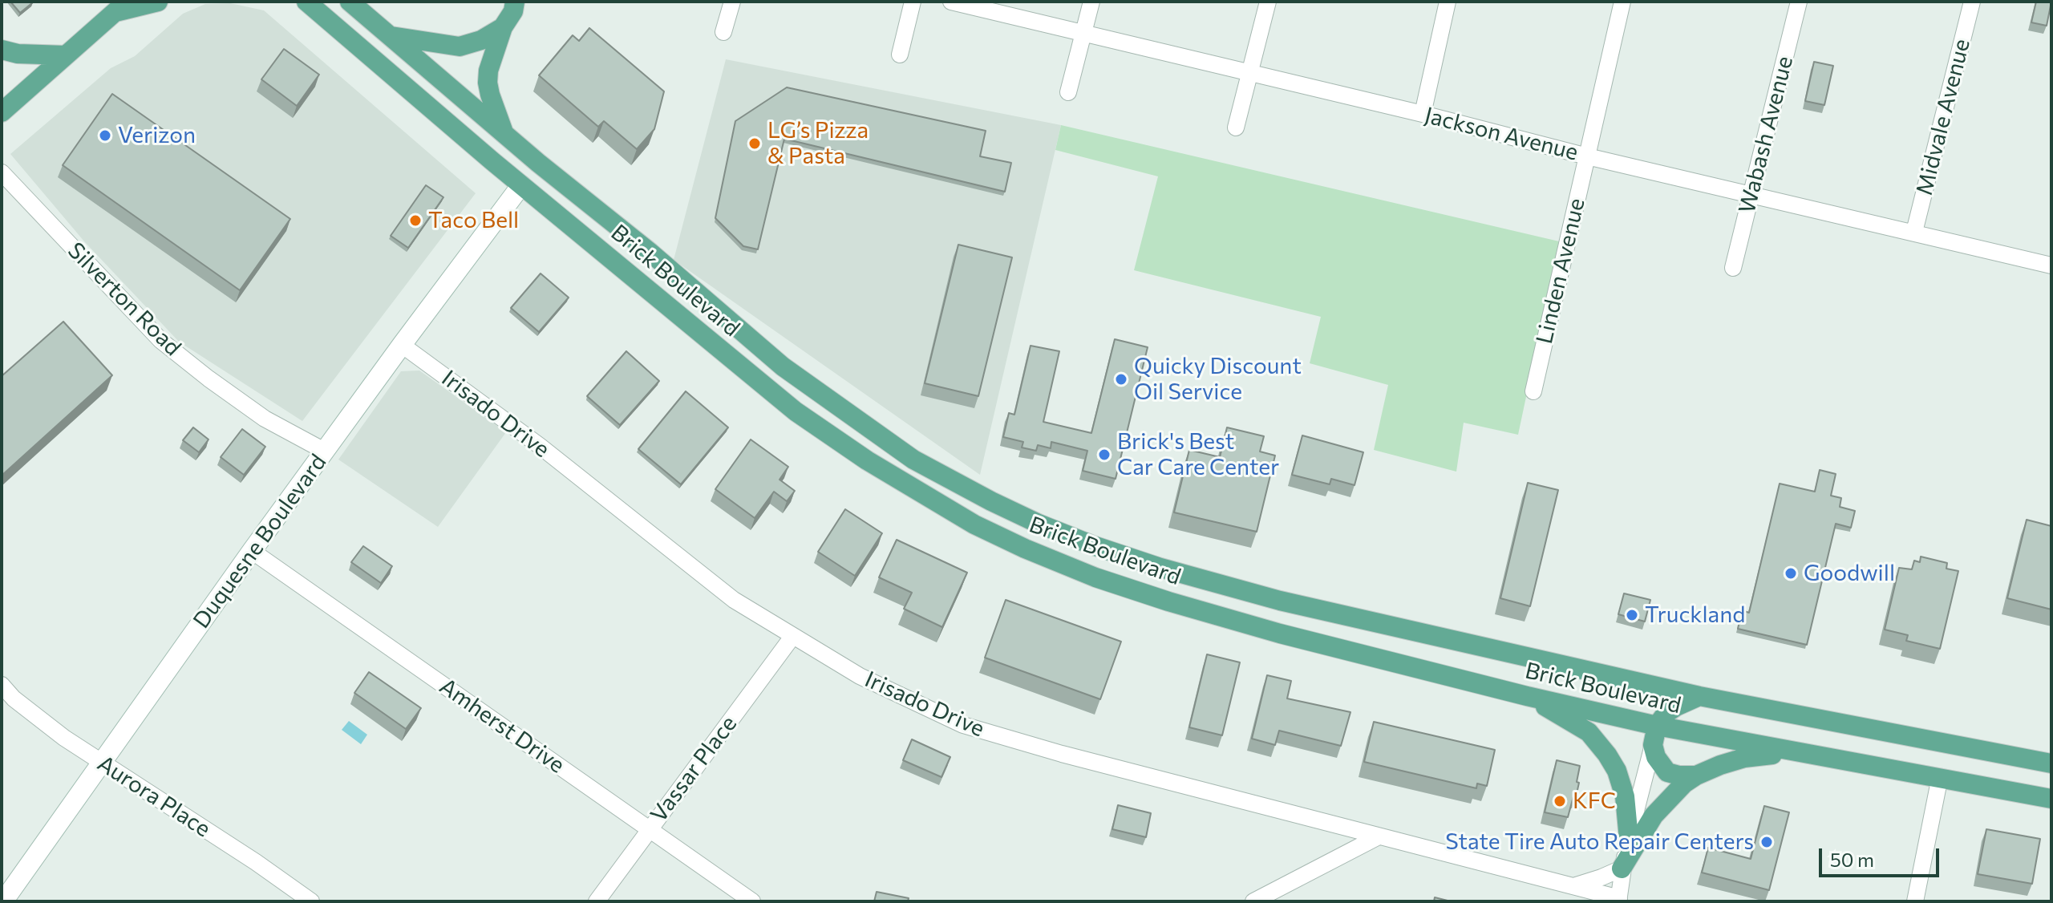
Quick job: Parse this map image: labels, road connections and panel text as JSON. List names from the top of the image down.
{
  "streets": {
    "main road": ["Brick Boulevard"],
    "street": [
      "Midvale Avenue",
      "Jackson Avenue",
      "Wabash Avenue",
      "Linden Avenue",
      "Silverton Road",
      "Irisado Drive",
      "Duquesne Boulevard",
      "Amherst Drive",
      "Vassar Place",
      "Aurora Place"
    ]
  },
  "crossings": [
    ["Midvale Avenue", "Jackson Avenue"],
    ["Jackson Avenue", "Wabash Avenue"],
    ["Jackson Avenue", "Linden Avenue"],
    ["Brick Boulevard", "Duquesne Boulevard"],
    ["Silverton Road", "Duquesne Boulevard"],
    ["Irisado Drive", "Duquesne Boulevard"],
    ["Irisado Drive", "Vassar Place"],
    ["Duquesne Boulevard", "Amherst Drive"],
    ["Duquesne Boulevard", "Aurora Place"],
    ["Amherst Drive", "Vassar Place"]
  ],
  "places": [
    "Verizon",
    "LG’s Pizza & Pasta",
    "Taco Bell",
    "Quicky Discount Oil Service",
    "Brick's Best Car Care Center",
    "Goodwill",
    "Truckland",
    "KFC",
    "State Tire Auto Repair Centers"
  ],
  "scale_bar": "50 m"
}
